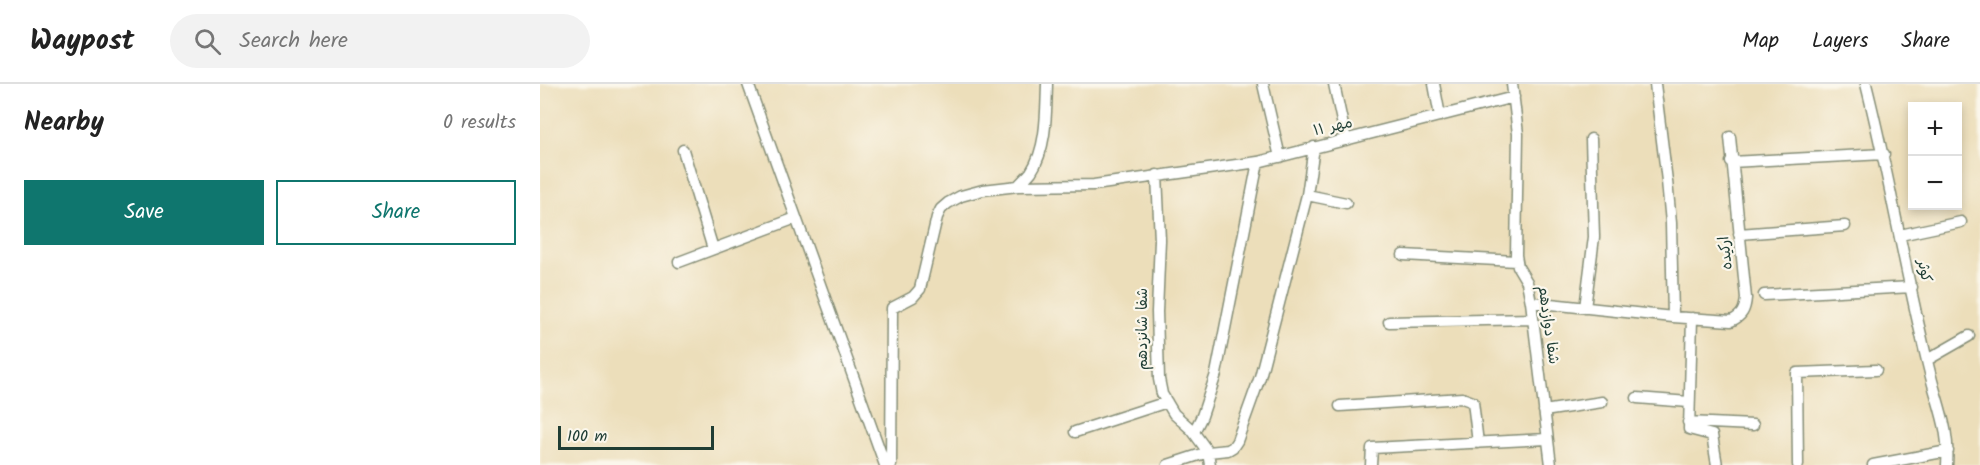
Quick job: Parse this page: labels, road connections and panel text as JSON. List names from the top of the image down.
{
  "streets": {
    "street": [
      "مهر ۱۱",
      "ارکیده",
      "کوثر",
      "شفا دوازدهم",
      "شفا شانزدهم"
    ]
  },
  "crossings": [
    ["مهر ۱۱", "شفا دوازدهم"],
    ["مهر ۱۱", "شفا شانزدهم"]
  ],
  "scale_bar": "100 m",
  "page": {
    "header": "Waypost",
    "search": "Search here",
    "nav": ["Map", "Layers", "Share"],
    "heading": ["Nearby", "0 results"],
    "map_buttons": ["+", "−"],
    "buttons": ["Save", "Share"],
    "scale": "100 m"
  }
}
